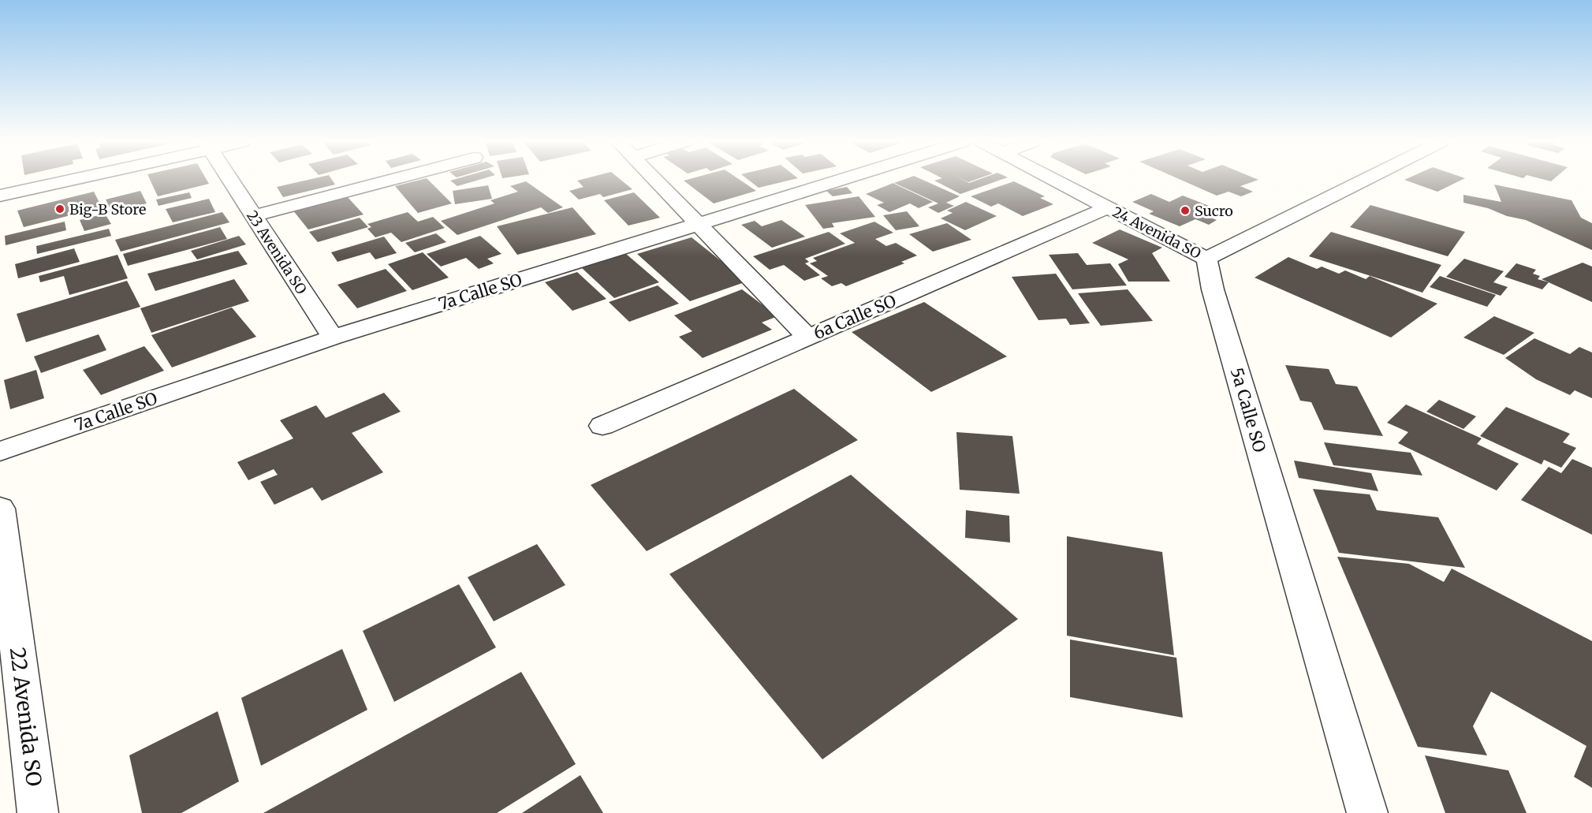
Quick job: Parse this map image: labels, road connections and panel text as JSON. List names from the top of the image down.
{
  "streets": {
    "street": [
      "24 Avenida SO",
      "23 Avenida SO",
      "7a Calle SO",
      "6a Calle SO",
      "5a Calle SO",
      "22 Avenida SO"
    ]
  },
  "crossings": [
    ["24 Avenida SO", "6a Calle SO"],
    ["24 Avenida SO", "5a Calle SO"],
    ["23 Avenida SO", "7a Calle SO"]
  ],
  "places": ["Big-B Store", "Sucro"]
}
